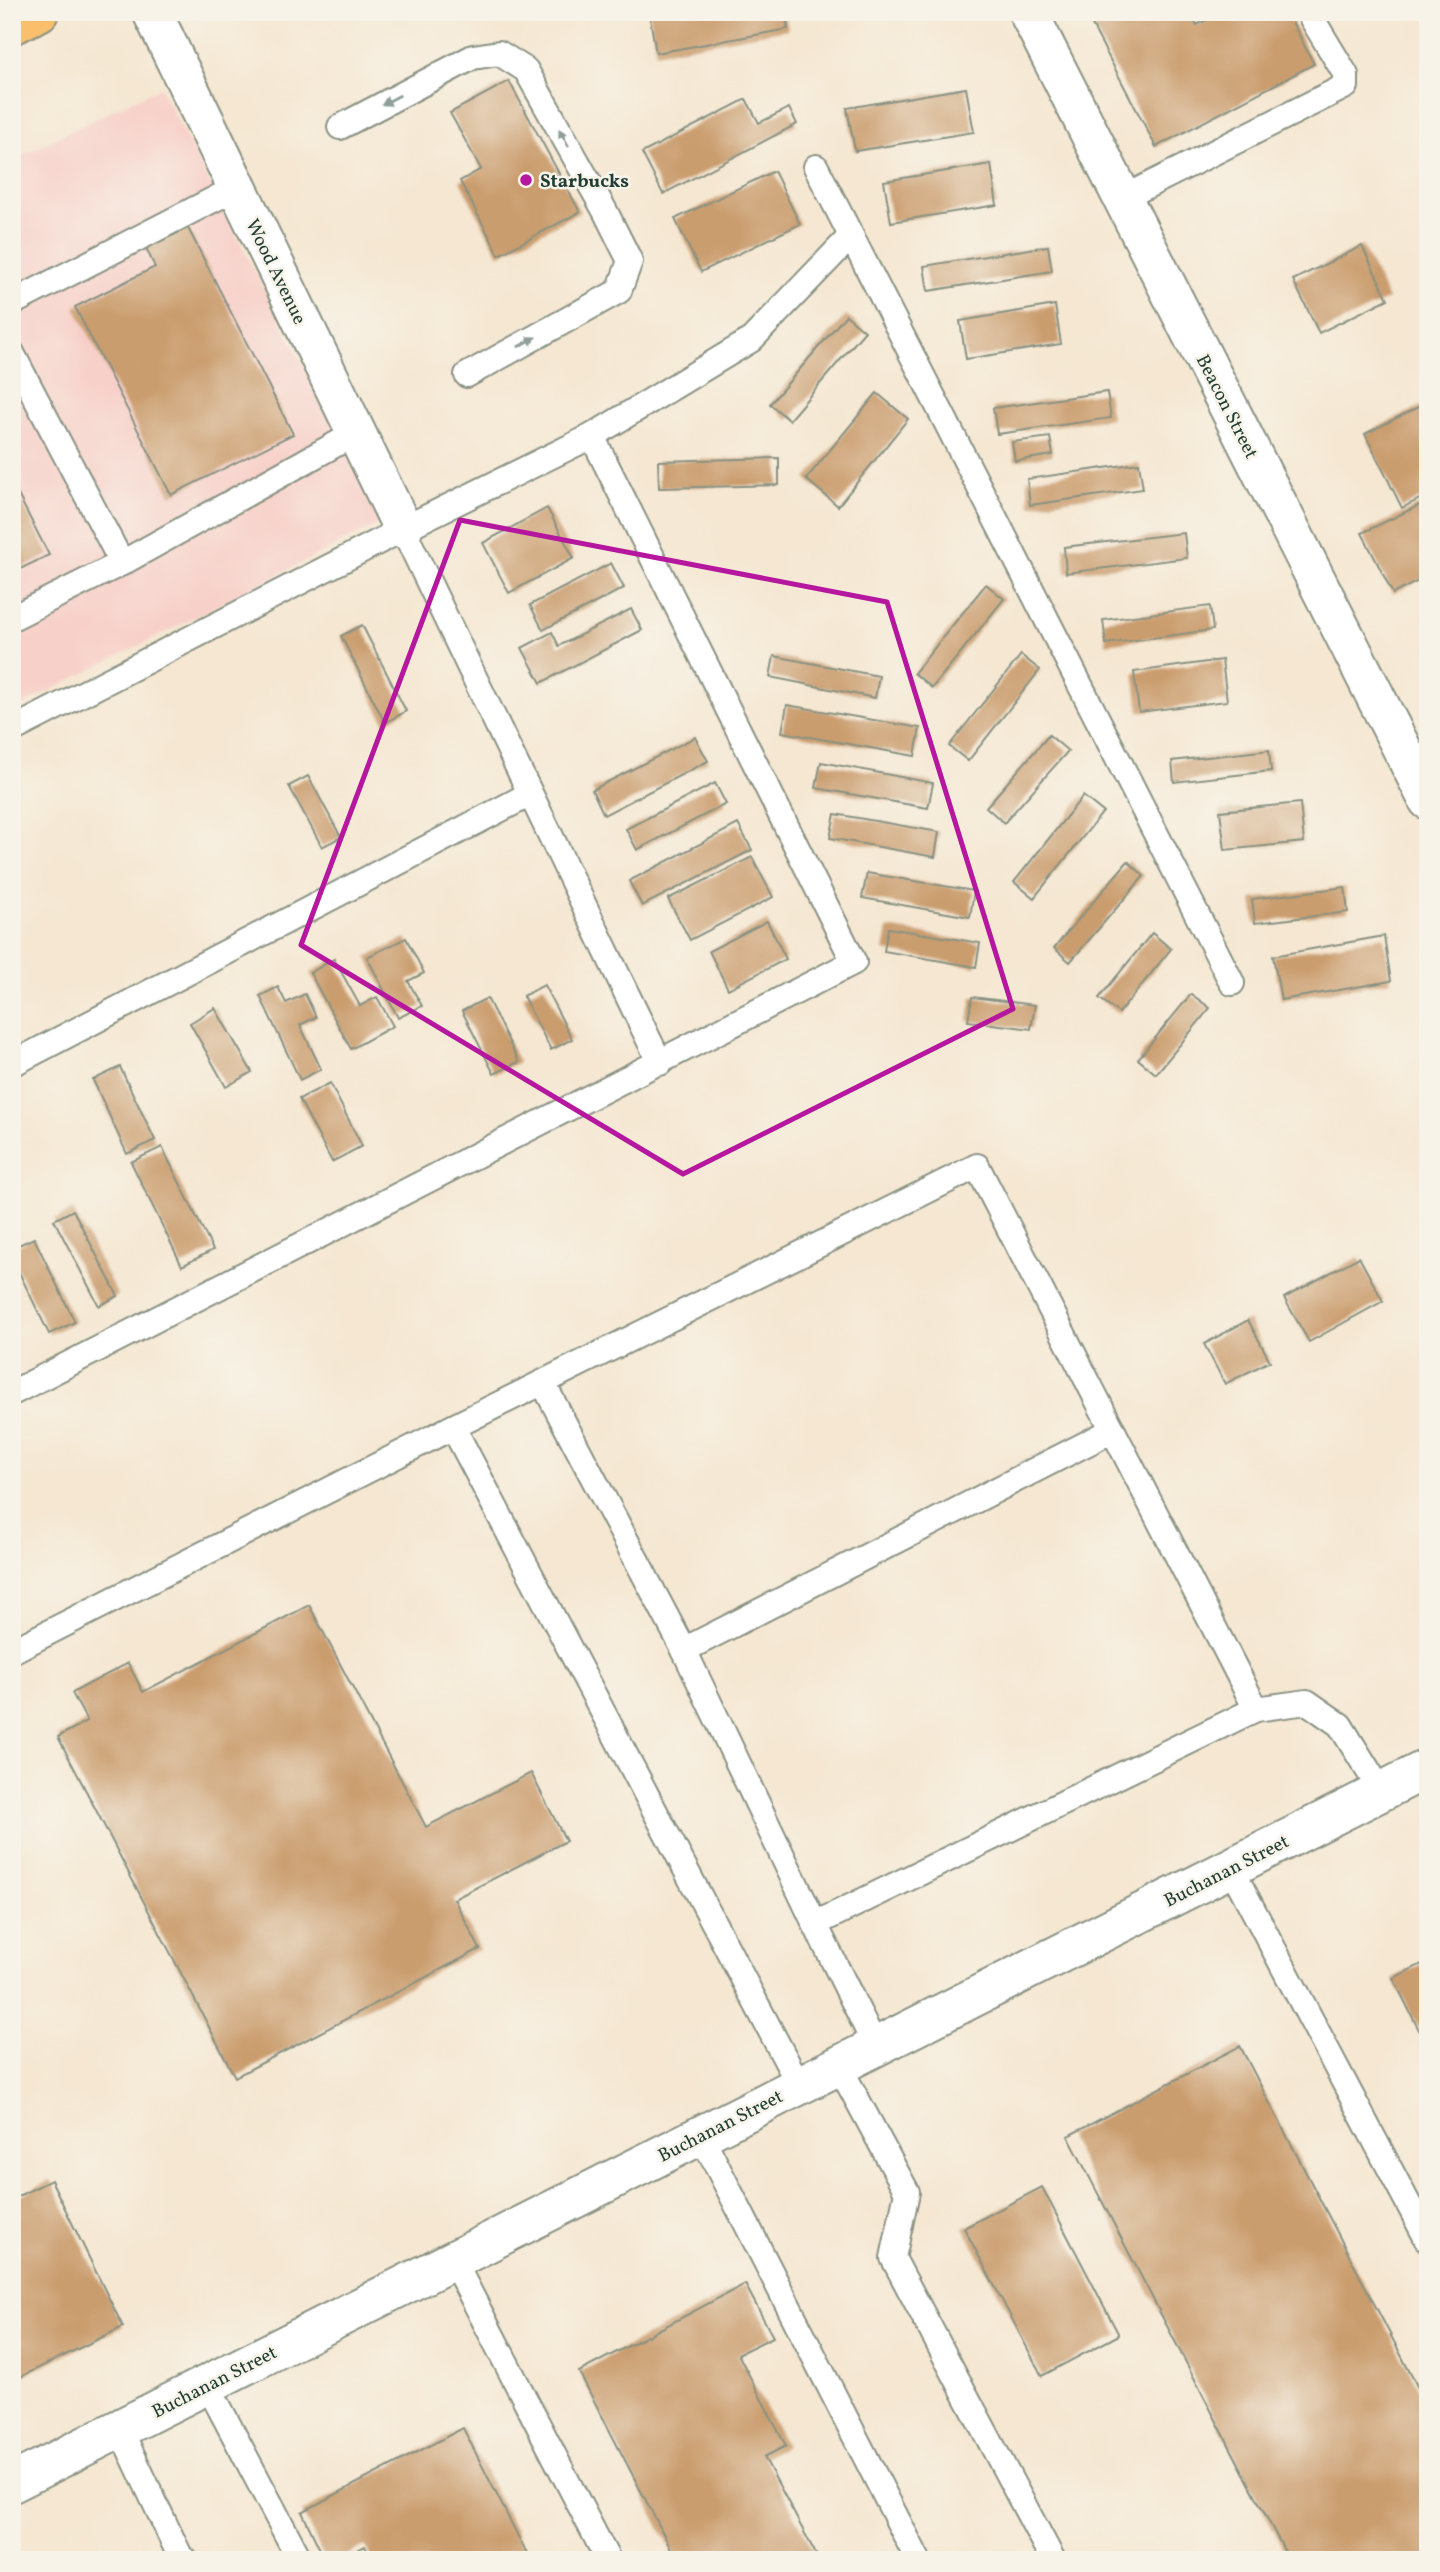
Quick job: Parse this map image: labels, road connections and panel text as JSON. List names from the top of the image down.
{
  "streets": {
    "street": ["Wood Avenue", "Beacon Street", "Buchanan Street"]
  },
  "places": ["Starbucks"]
}
